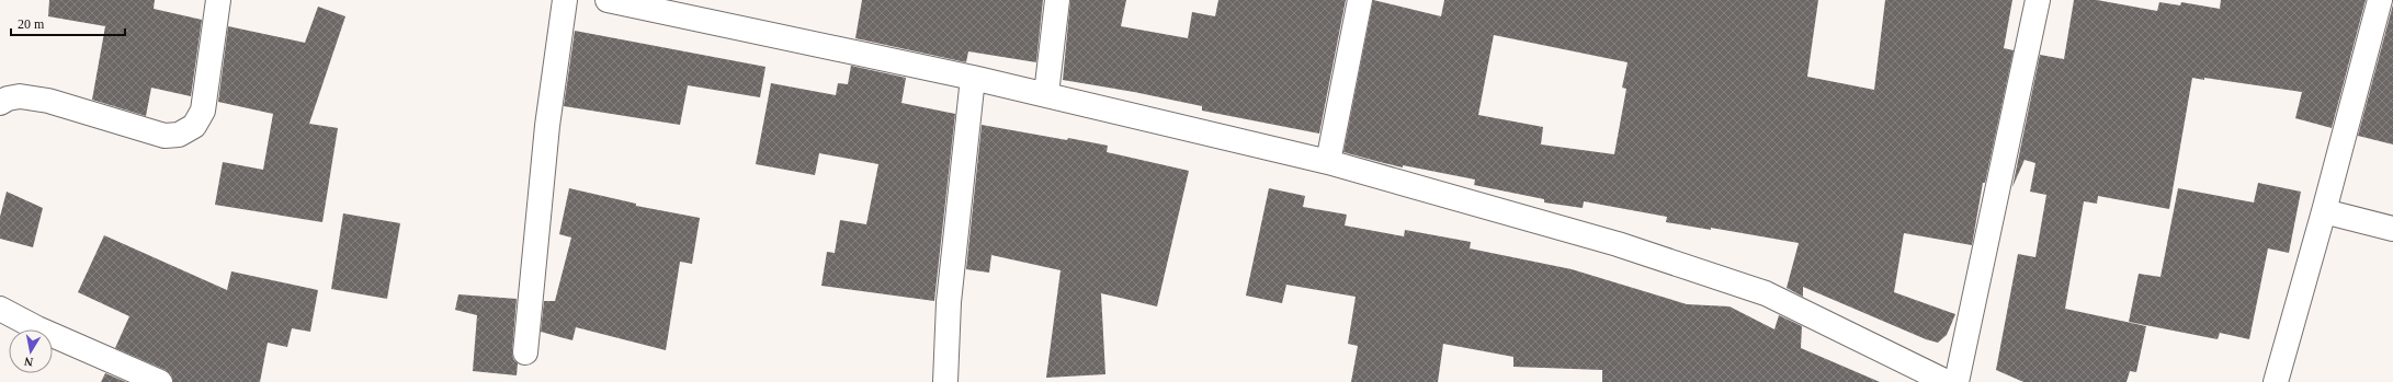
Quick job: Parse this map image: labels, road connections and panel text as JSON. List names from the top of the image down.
{
  "scale_bar": "20 m",
  "north": "bottom"
}
